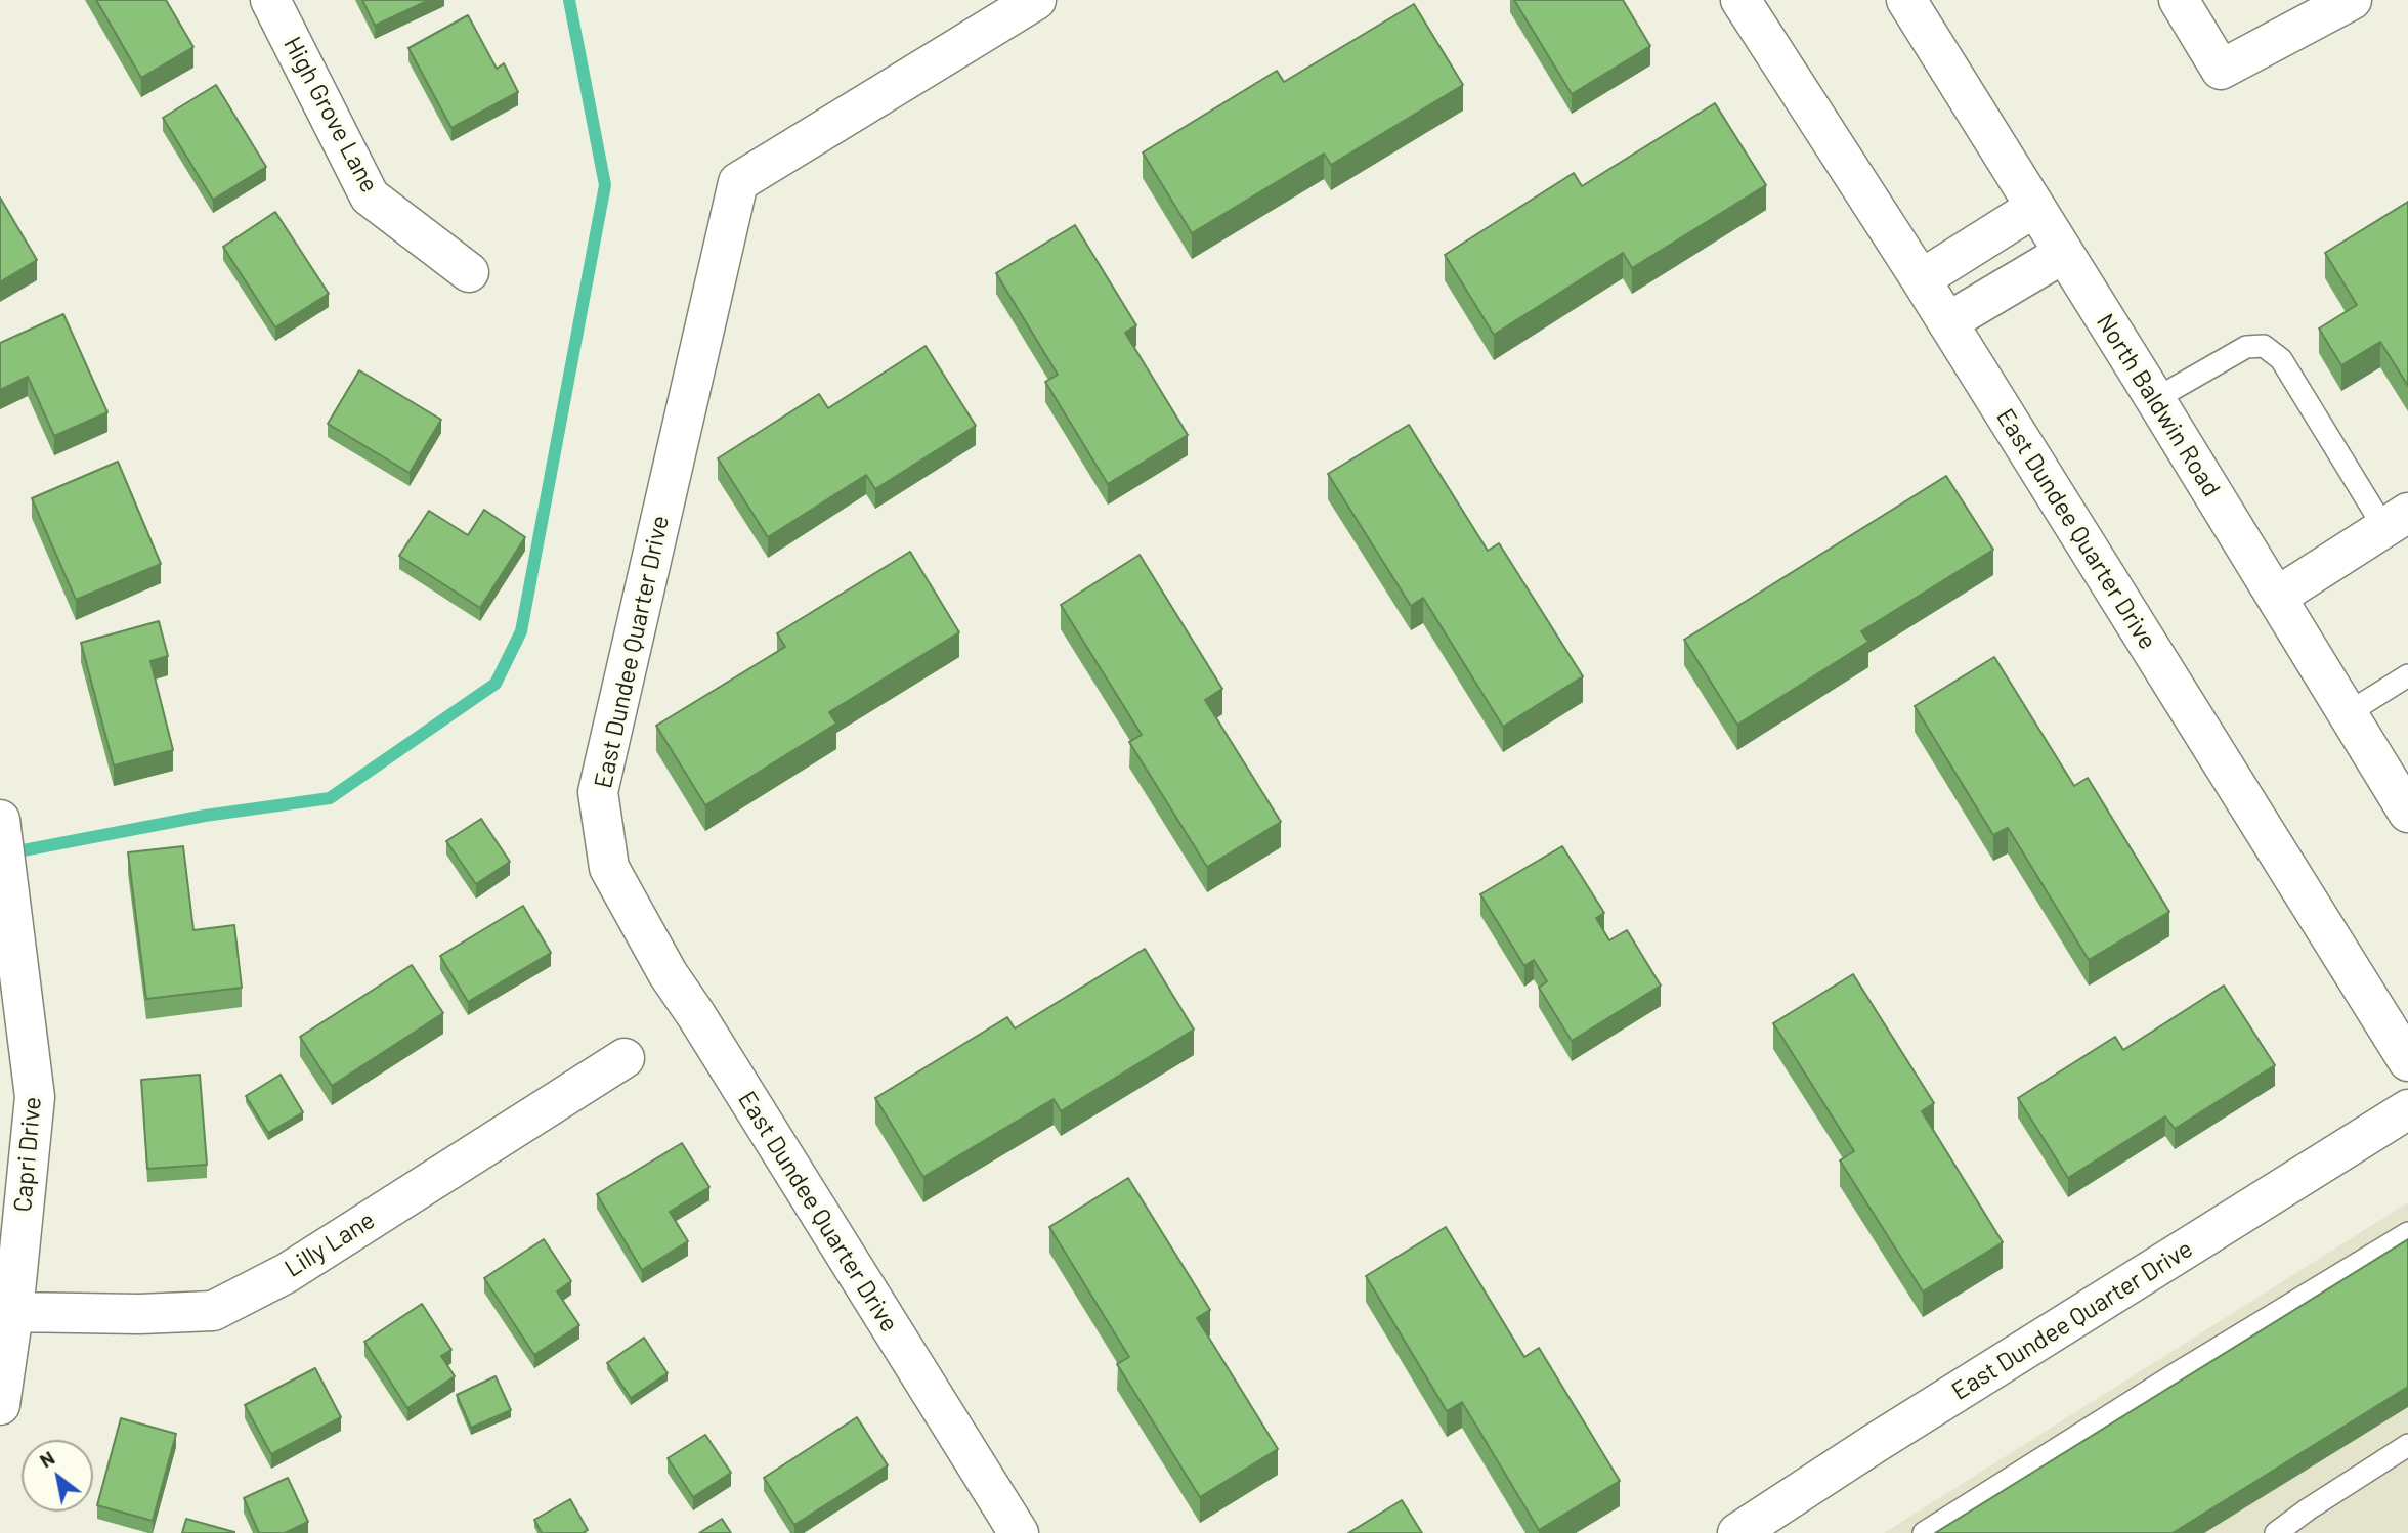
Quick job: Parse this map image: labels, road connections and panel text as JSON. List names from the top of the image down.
{
  "streets": {
    "street": [
      "High Grove Lane",
      "North Baldwin Road",
      "East Dundee Quarter Drive",
      "Capri Drive",
      "Lilly Lane"
    ]
  },
  "crossings": [
    ["Capri Drive", "Lilly Lane"]
  ],
  "north": "top left"
}
